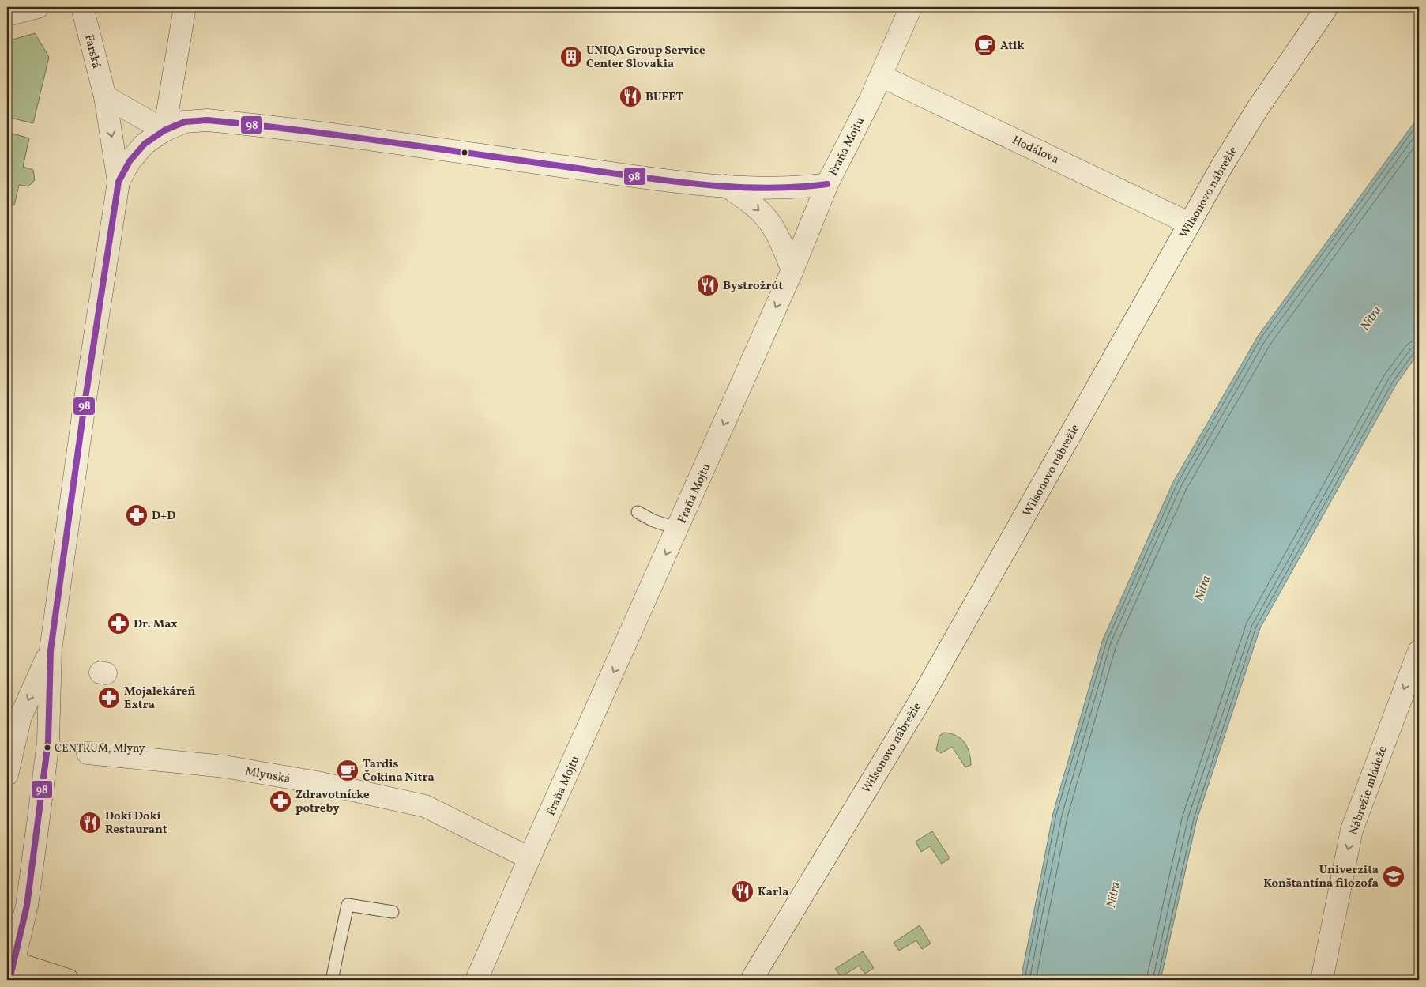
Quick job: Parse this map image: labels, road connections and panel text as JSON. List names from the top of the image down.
{
  "streets": {
    "street": [
      "Farská",
      "Fraňa Mojtu",
      "Hodálova",
      "Wilsonovo nábrežie",
      "Mlynská",
      "Nábrežie mládeže"
    ]
  },
  "crossings": [
    ["Fraňa Mojtu", "Hodálova"],
    ["Fraňa Mojtu", "Mlynská"],
    ["Hodálova", "Wilsonovo nábrežie"]
  ],
  "one_way": ["Fraňa Mojtu", "Nábrežie mládeže"],
  "water": ["Nitra"],
  "places": {
    "cafe": ["Atik", "Tardis Čokina Nitra"],
    "building": ["UNIQA Group Service Center Slovakia"],
    "restaurant": [
      "BUFET",
      "Bystrožrút",
      "Doki Doki Restaurant",
      "Karla"
    ],
    "pharmacy": [
      "D+D",
      "Dr. Max",
      "Mojalekáreň Extra",
      "Zdravotnícke potreby"
    ],
    "other": ["CENTRUM, Mlyny"],
    "school or university": ["Univerzita Konštantína filozofa"]
  },
  "lines": ["transit line 98"]
}
